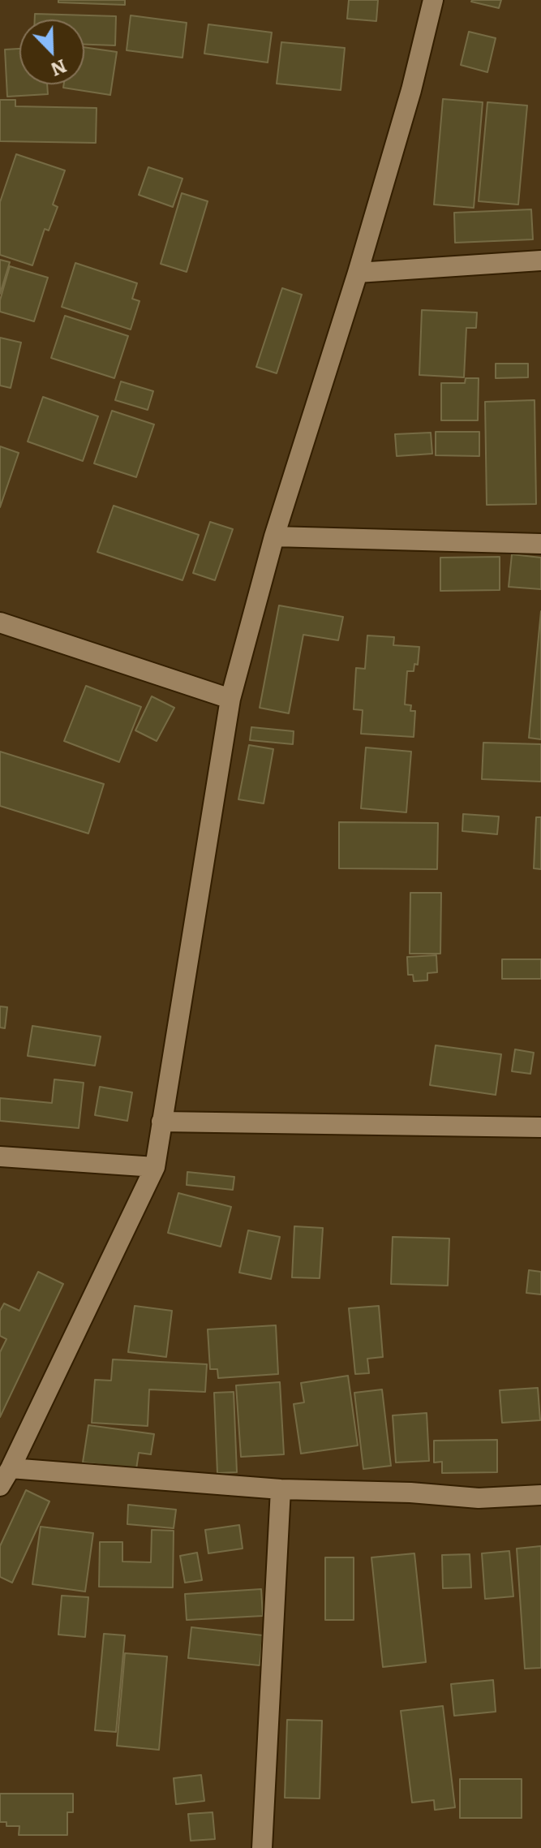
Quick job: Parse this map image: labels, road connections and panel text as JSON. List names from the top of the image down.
{
  "north": "bottom right"
}
